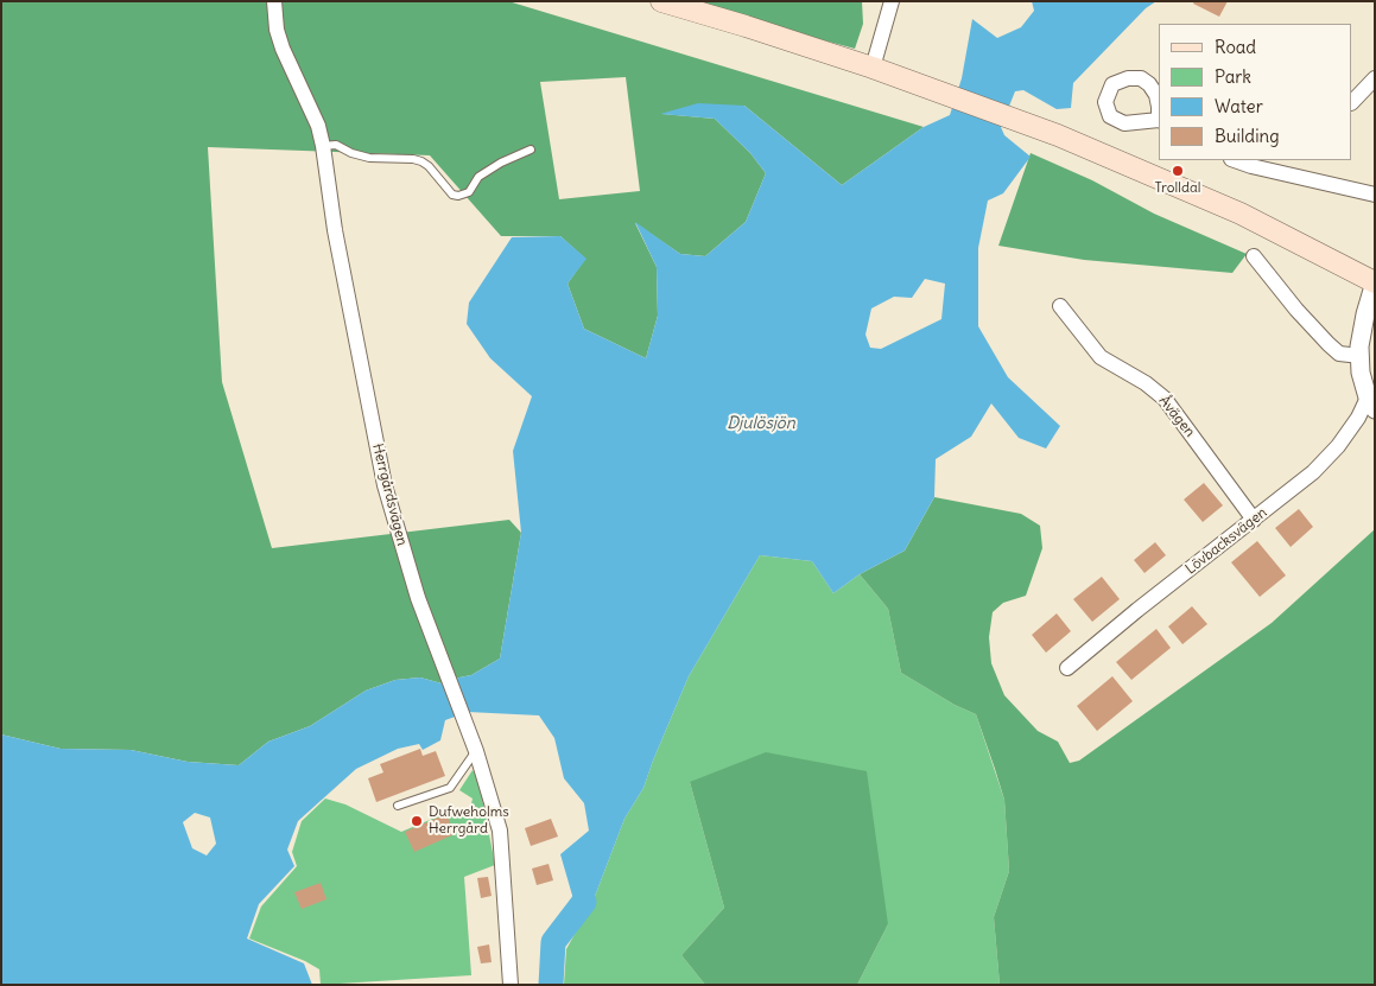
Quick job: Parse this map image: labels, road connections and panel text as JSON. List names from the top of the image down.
{
  "streets": {
    "street": ["Åvägen", "Herrgårdsvägen", "Lövbacksvägen"]
  },
  "crossings": [
    ["Åvägen", "Lövbacksvägen"]
  ],
  "water": ["Djulösjön"],
  "places": ["Trolldal", "Dufweholms Herrgård"],
  "legend": [
    "Road",
    "Park",
    "Water",
    "Building"
  ]
}
